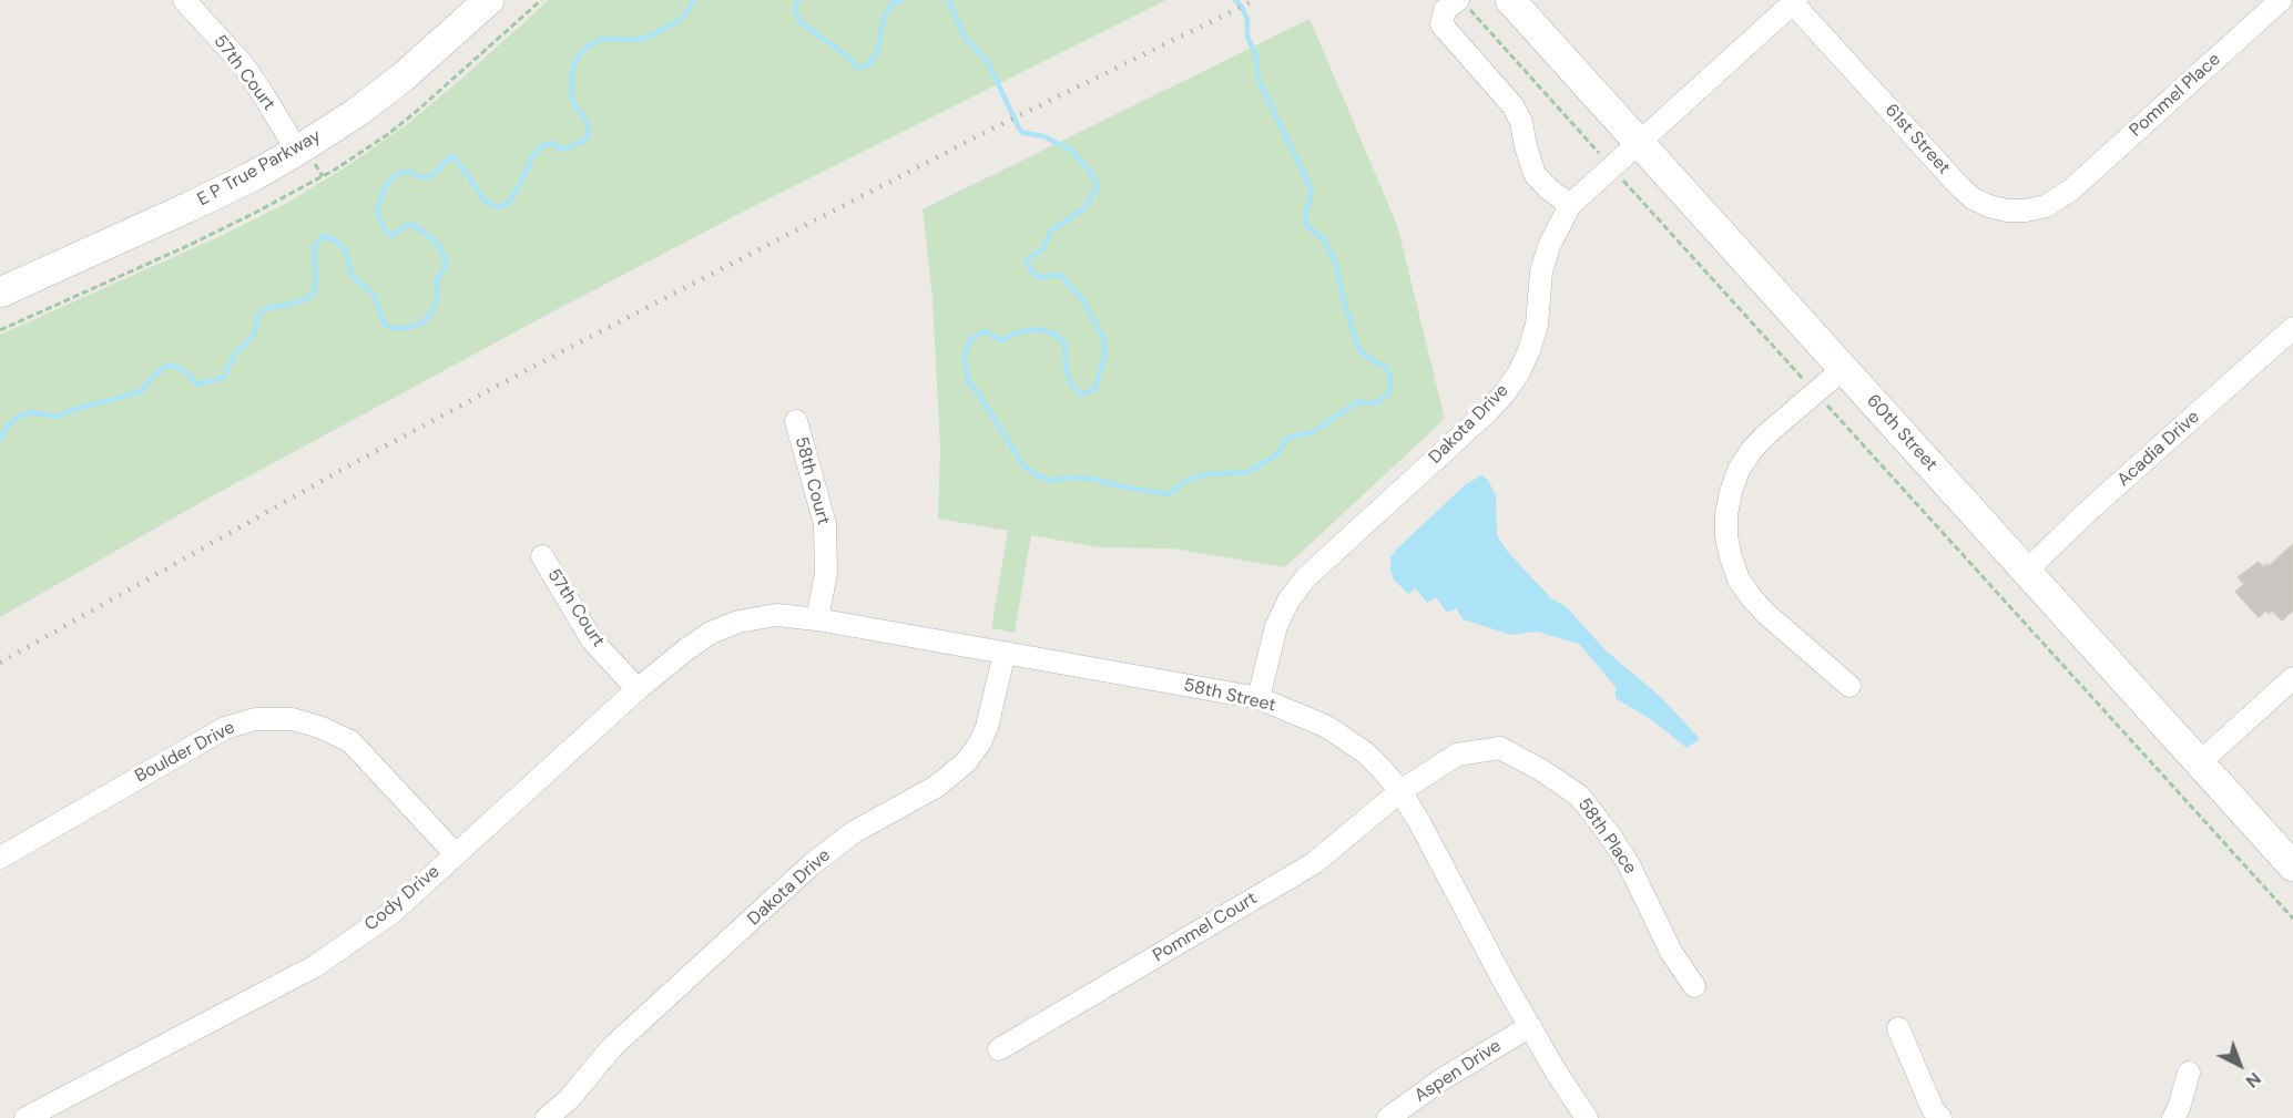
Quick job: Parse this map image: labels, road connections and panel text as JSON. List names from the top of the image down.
{
  "streets": {
    "main road": ["E P True Parkway", "60th Street"],
    "street": [
      "57th Court",
      "Pommel Place",
      "61st Street",
      "Dakota Drive",
      "Acadia Drive",
      "58th Court",
      "58th Street",
      "Boulder Drive",
      "58th Place",
      "Cody Drive",
      "Pommel Court",
      "Aspen Drive"
    ]
  },
  "crossings": [
    ["57th Court", "E P True Parkway"],
    ["57th Court", "Cody Drive"],
    ["Pommel Place", "61st Street"],
    ["61st Street", "Dakota Drive"],
    ["Dakota Drive", "60th Street"],
    ["Dakota Drive", "58th Street"],
    ["60th Street", "Acadia Drive"],
    ["58th Court", "58th Street"],
    ["58th Street", "58th Place"],
    ["58th Street", "Cody Drive"],
    ["58th Street", "Pommel Court"],
    ["58th Street", "Aspen Drive"],
    ["Boulder Drive", "Cody Drive"],
    ["58th Place", "Pommel Court"]
  ],
  "north": "bottom right"
}
